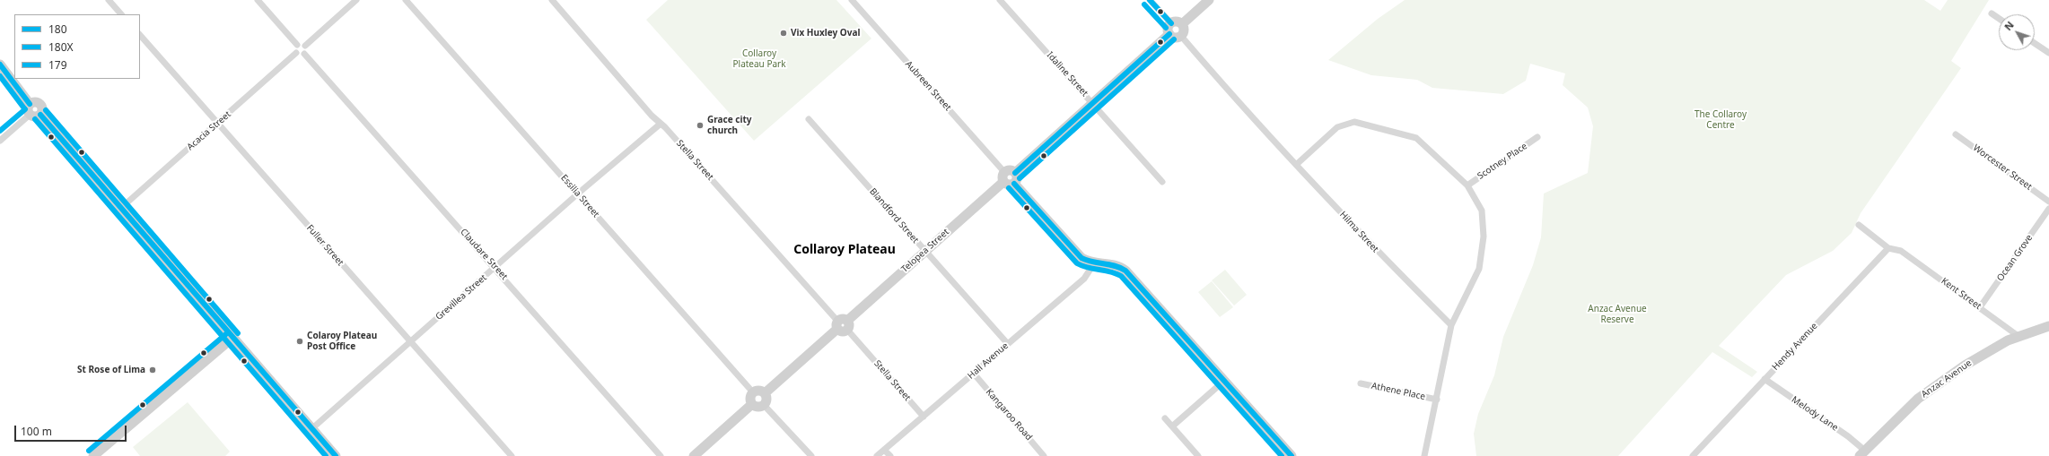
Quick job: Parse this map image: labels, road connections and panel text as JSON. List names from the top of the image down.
{
  "streets": {
    "street": [
      "Idaline Street",
      "Aubreen Street",
      "Acacia Street",
      "Stella Street",
      "Scotney Place",
      "Worcester Street",
      "Essilia Street",
      "Blandford Street",
      "Hilma Street",
      "Fuller Street",
      "Telopea Street",
      "Claudare Street",
      "Ocean Grove",
      "Kent Street",
      "Grevillea Street",
      "Hendy Avenue",
      "Hall Avenue",
      "Anzac Avenue",
      "Athene Place",
      "Melody Lane",
      "Kangaroo Road"
    ]
  },
  "crossings": [
    ["Aubreen Street", "Telopea Street"],
    ["Acacia Street", "Fuller Street"],
    ["Acacia Street", "Claudare Street"],
    ["Stella Street", "Telopea Street"],
    ["Stella Street", "Grevillea Street"],
    ["Stella Street", "Hall Avenue"],
    ["Essilia Street", "Grevillea Street"],
    ["Blandford Street", "Telopea Street"],
    ["Blandford Street", "Hall Avenue"],
    ["Fuller Street", "Grevillea Street"],
    ["Claudare Street", "Grevillea Street"],
    ["Ocean Grove", "Kent Street"],
    ["Kent Street", "Hendy Avenue"],
    ["Kent Street", "Anzac Avenue"],
    ["Hendy Avenue", "Melody Lane"],
    ["Hall Avenue", "Kangaroo Road"],
    ["Anzac Avenue", "Melody Lane"]
  ],
  "districts": ["Collaroy Plateau"],
  "parks": ["Collaroy Plateau Park", "The Collaroy Centre", "Anzac Avenue Reserve"],
  "places": [
    "Vix Huxley Oval",
    "Grace city church",
    "Colaroy Plateau Post Office",
    "St Rose of Lima"
  ],
  "lines": ["transit line 180", "transit line 180X", "transit line 179"],
  "legend": ["180", "180X", "179"],
  "scale_bar": "100 m",
  "north": "top left"
}
